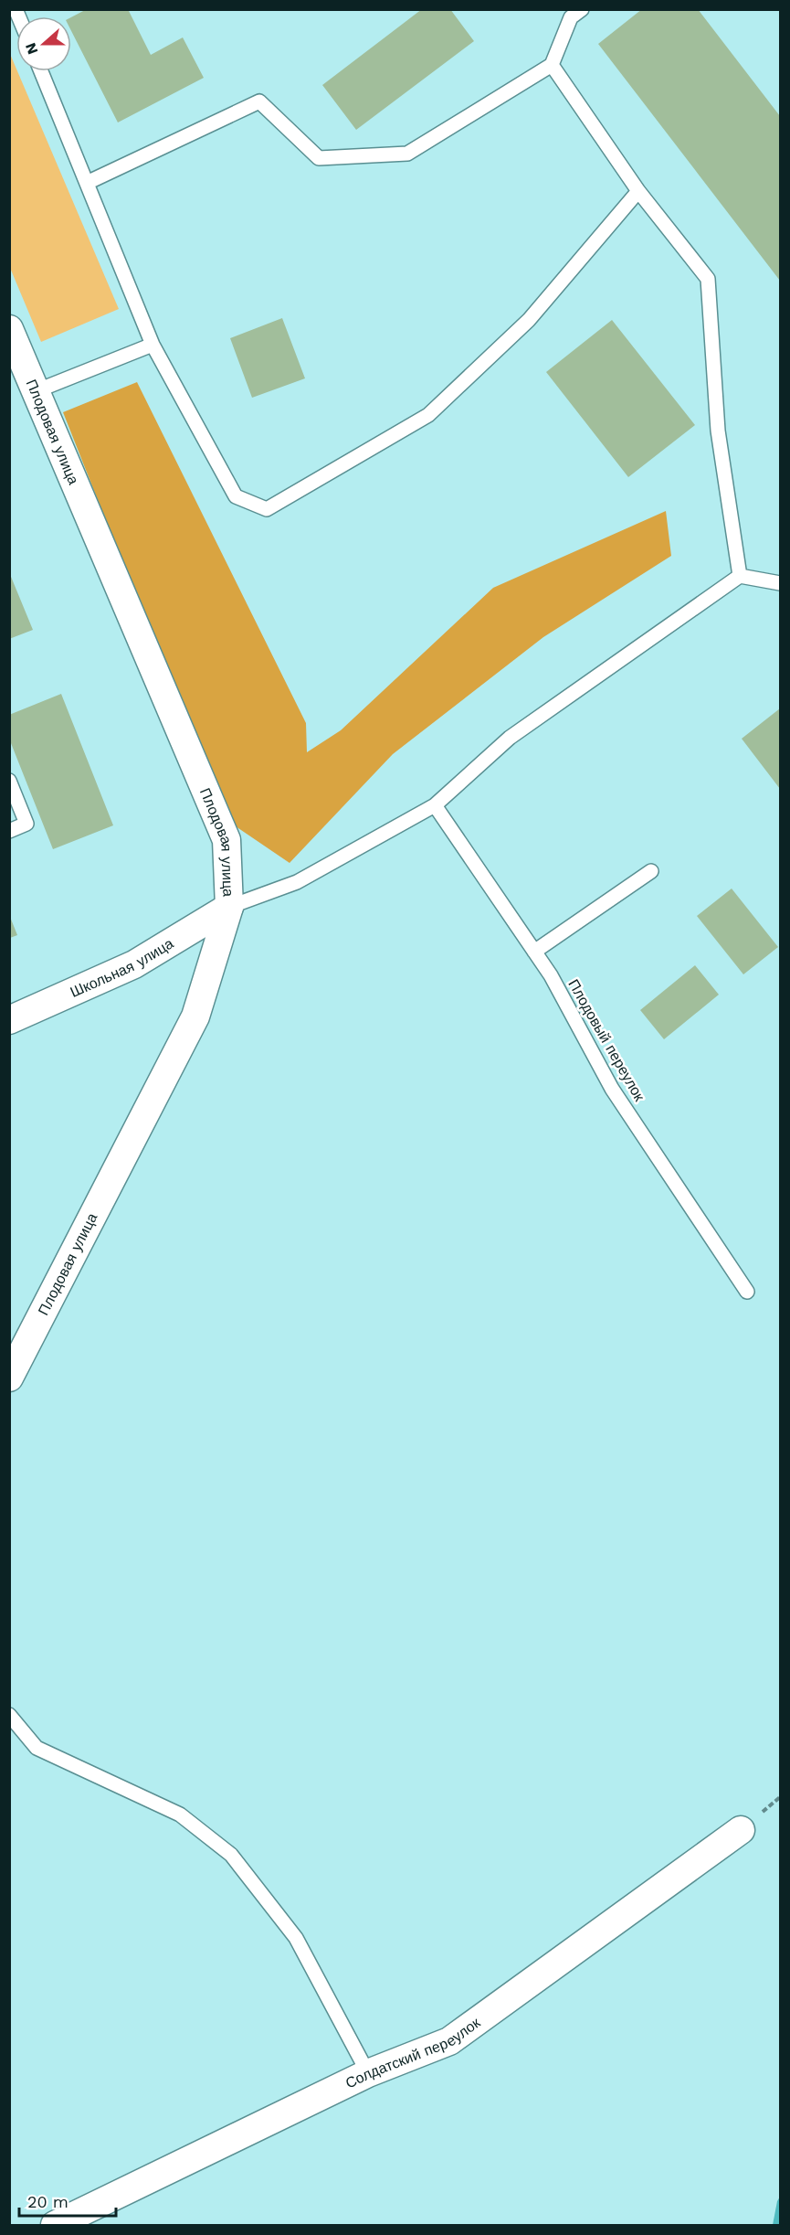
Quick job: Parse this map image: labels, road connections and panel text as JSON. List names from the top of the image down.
{
  "streets": {
    "street": ["Плодовая улица", "Школьная улица", "Солдатский переулок"],
    "lane": ["Плодовый переулок"]
  },
  "crossings": [
    ["Плодовая улица", "Школьная улица"]
  ],
  "scale_bar": "20 m",
  "north": "left"
}
